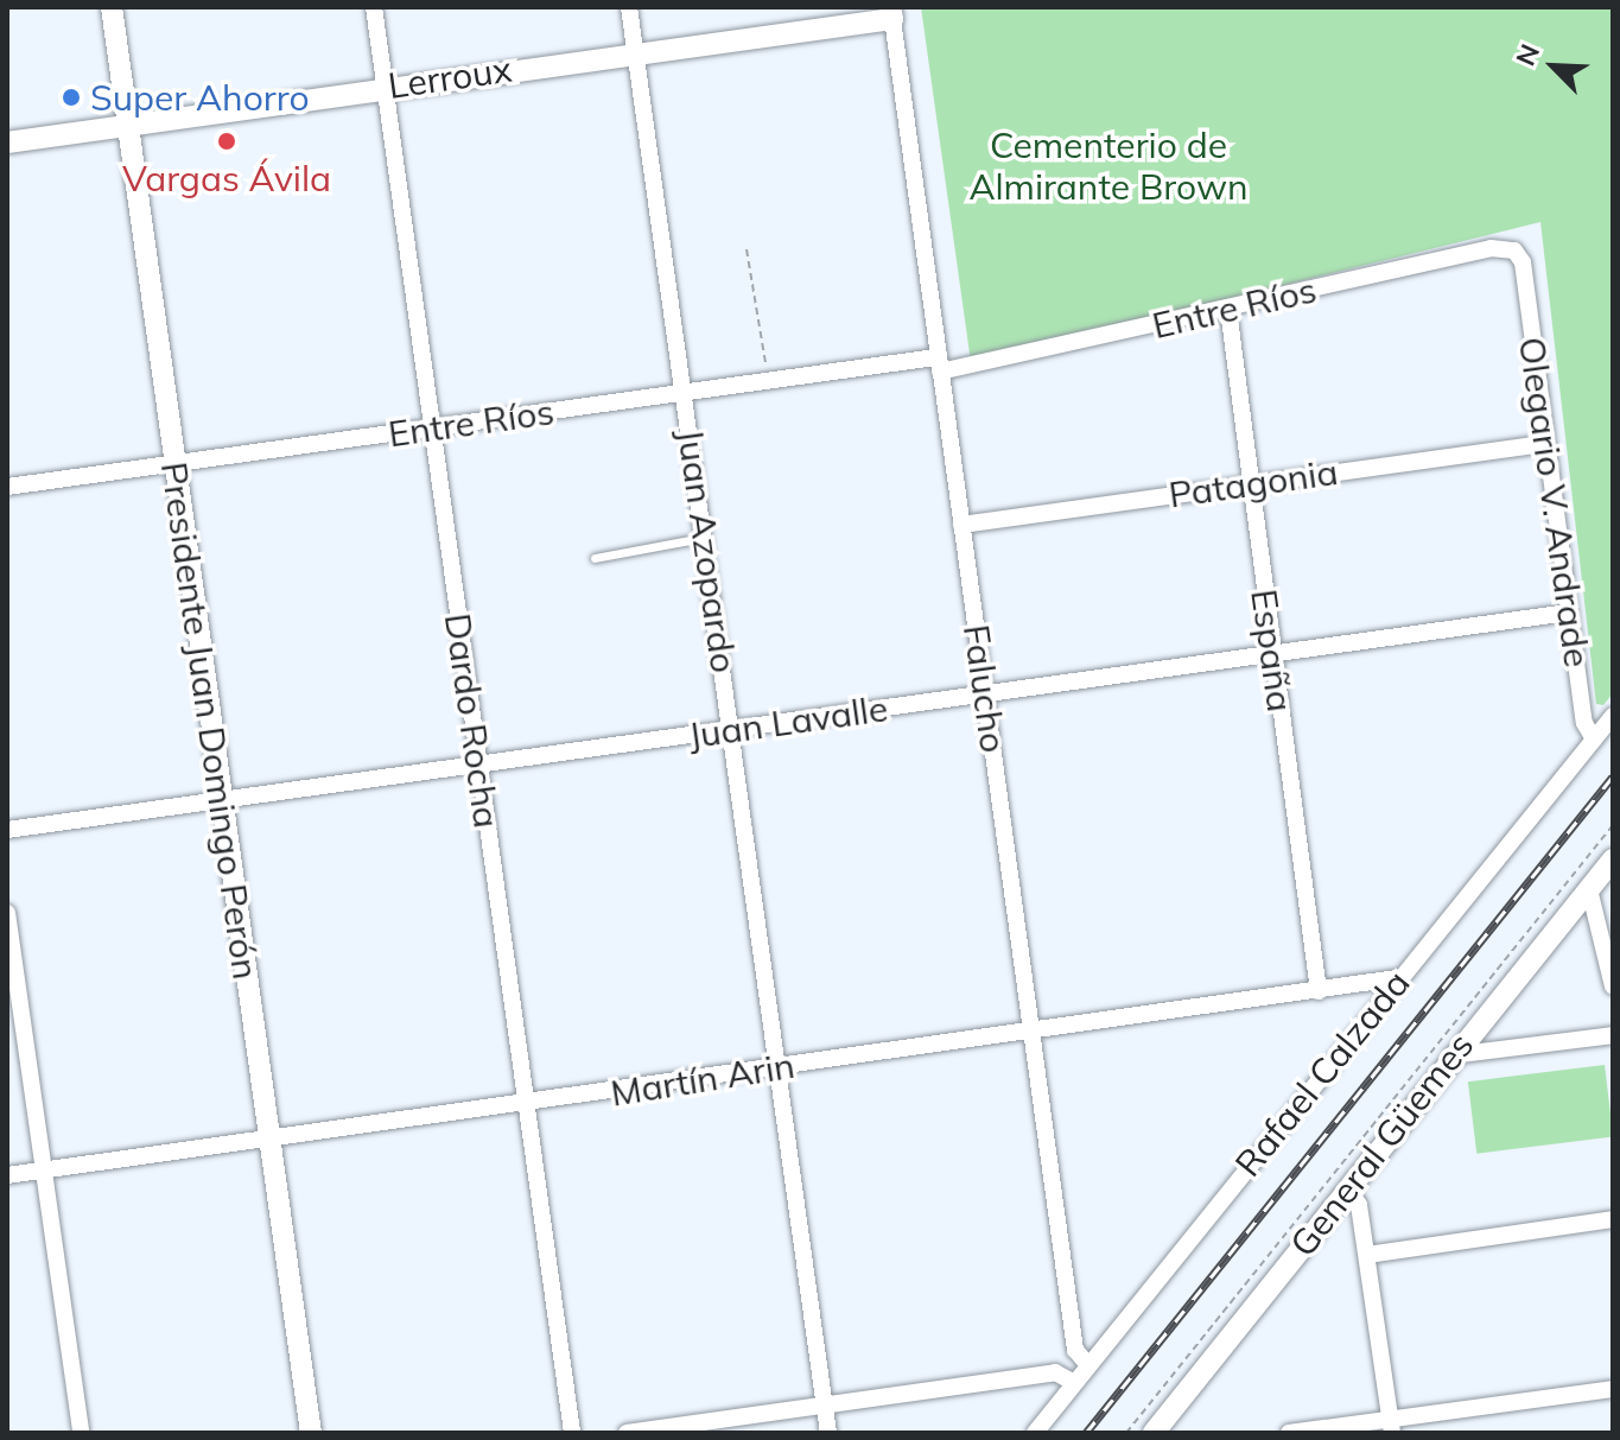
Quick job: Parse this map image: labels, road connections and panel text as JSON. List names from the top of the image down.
{
  "streets": {
    "street": [
      "Lerroux",
      "Entre Ríos",
      "Patagonia",
      "Olegario V. Andrade",
      "Juan Azopardo",
      "España",
      "Falucho",
      "Presidente Juan Domingo Perón",
      "Dardo Rocha",
      "Juan Lavalle",
      "Rafael Calzada",
      "Martín Arin",
      "General Güemes"
    ]
  },
  "crossings": [
    ["Lerroux", "Juan Azopardo"],
    ["Lerroux", "Falucho"],
    ["Lerroux", "Presidente Juan Domingo Perón"],
    ["Lerroux", "Dardo Rocha"],
    ["Entre Ríos", "Olegario V. Andrade"],
    ["Entre Ríos", "Juan Azopardo"],
    ["Entre Ríos", "España"],
    ["Entre Ríos", "Falucho"],
    ["Entre Ríos", "Presidente Juan Domingo Perón"],
    ["Entre Ríos", "Dardo Rocha"],
    ["Patagonia", "Olegario V. Andrade"],
    ["Patagonia", "España"],
    ["Patagonia", "Falucho"],
    ["Olegario V. Andrade", "Juan Lavalle"],
    ["Olegario V. Andrade", "Rafael Calzada"],
    ["Juan Azopardo", "Juan Lavalle"],
    ["Juan Azopardo", "Martín Arin"],
    ["España", "Juan Lavalle"],
    ["España", "Martín Arin"],
    ["Falucho", "Juan Lavalle"],
    ["Falucho", "Rafael Calzada"],
    ["Falucho", "Martín Arin"],
    ["Presidente Juan Domingo Perón", "Juan Lavalle"],
    ["Presidente Juan Domingo Perón", "Martín Arin"],
    ["Dardo Rocha", "Juan Lavalle"],
    ["Dardo Rocha", "Martín Arin"],
    ["Rafael Calzada", "Martín Arin"]
  ],
  "parks": ["Cementerio de Almirante Brown"],
  "places": ["Super Ahorro", "Vargas Ávila"],
  "north": "top left"
}
